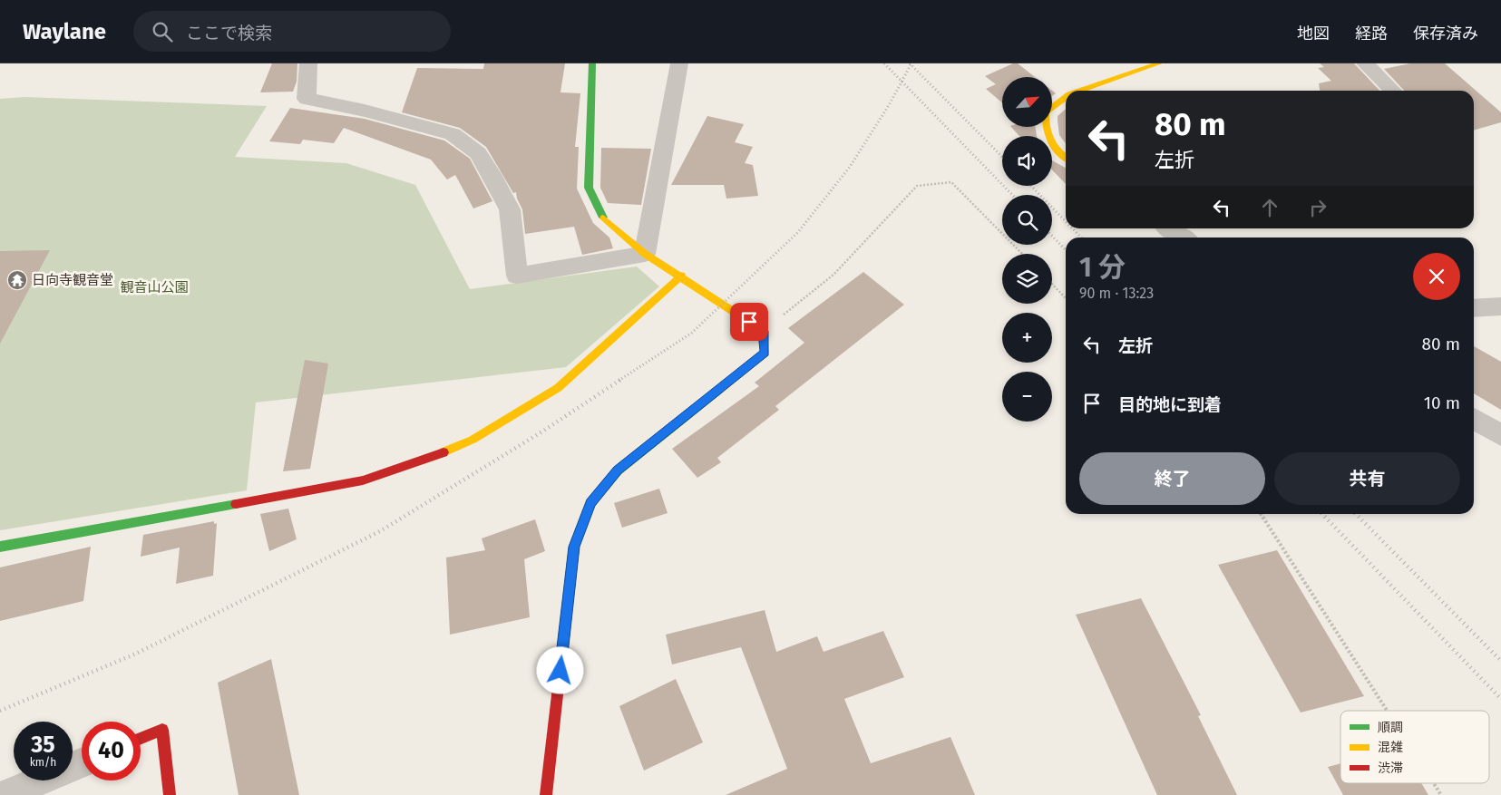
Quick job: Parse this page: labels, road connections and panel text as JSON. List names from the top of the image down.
{
  "parks": ["観音山公園"],
  "places": {
    "temple": ["日向寺観音堂"]
  },
  "legend": ["順調", "混雑", "渋滞"],
  "north": "top right",
  "page": {
    "header": "Waylane",
    "search": "ここで検索",
    "nav": ["地図", "経路", "保存済み"],
    "map_buttons": ["+", "−"],
    "turn": ["80 m", "左折"],
    "heading": ["1 分", "90 m · 13:23"],
    "list": [
      {
        "name": "左折",
        "value": "80 m"
      },
      {
        "name": "目的地に到着",
        "value": "10 m"
      }
    ],
    "buttons": ["終了", "共有"],
    "speed": "35 km/h",
    "limit": "40"
  }
}
